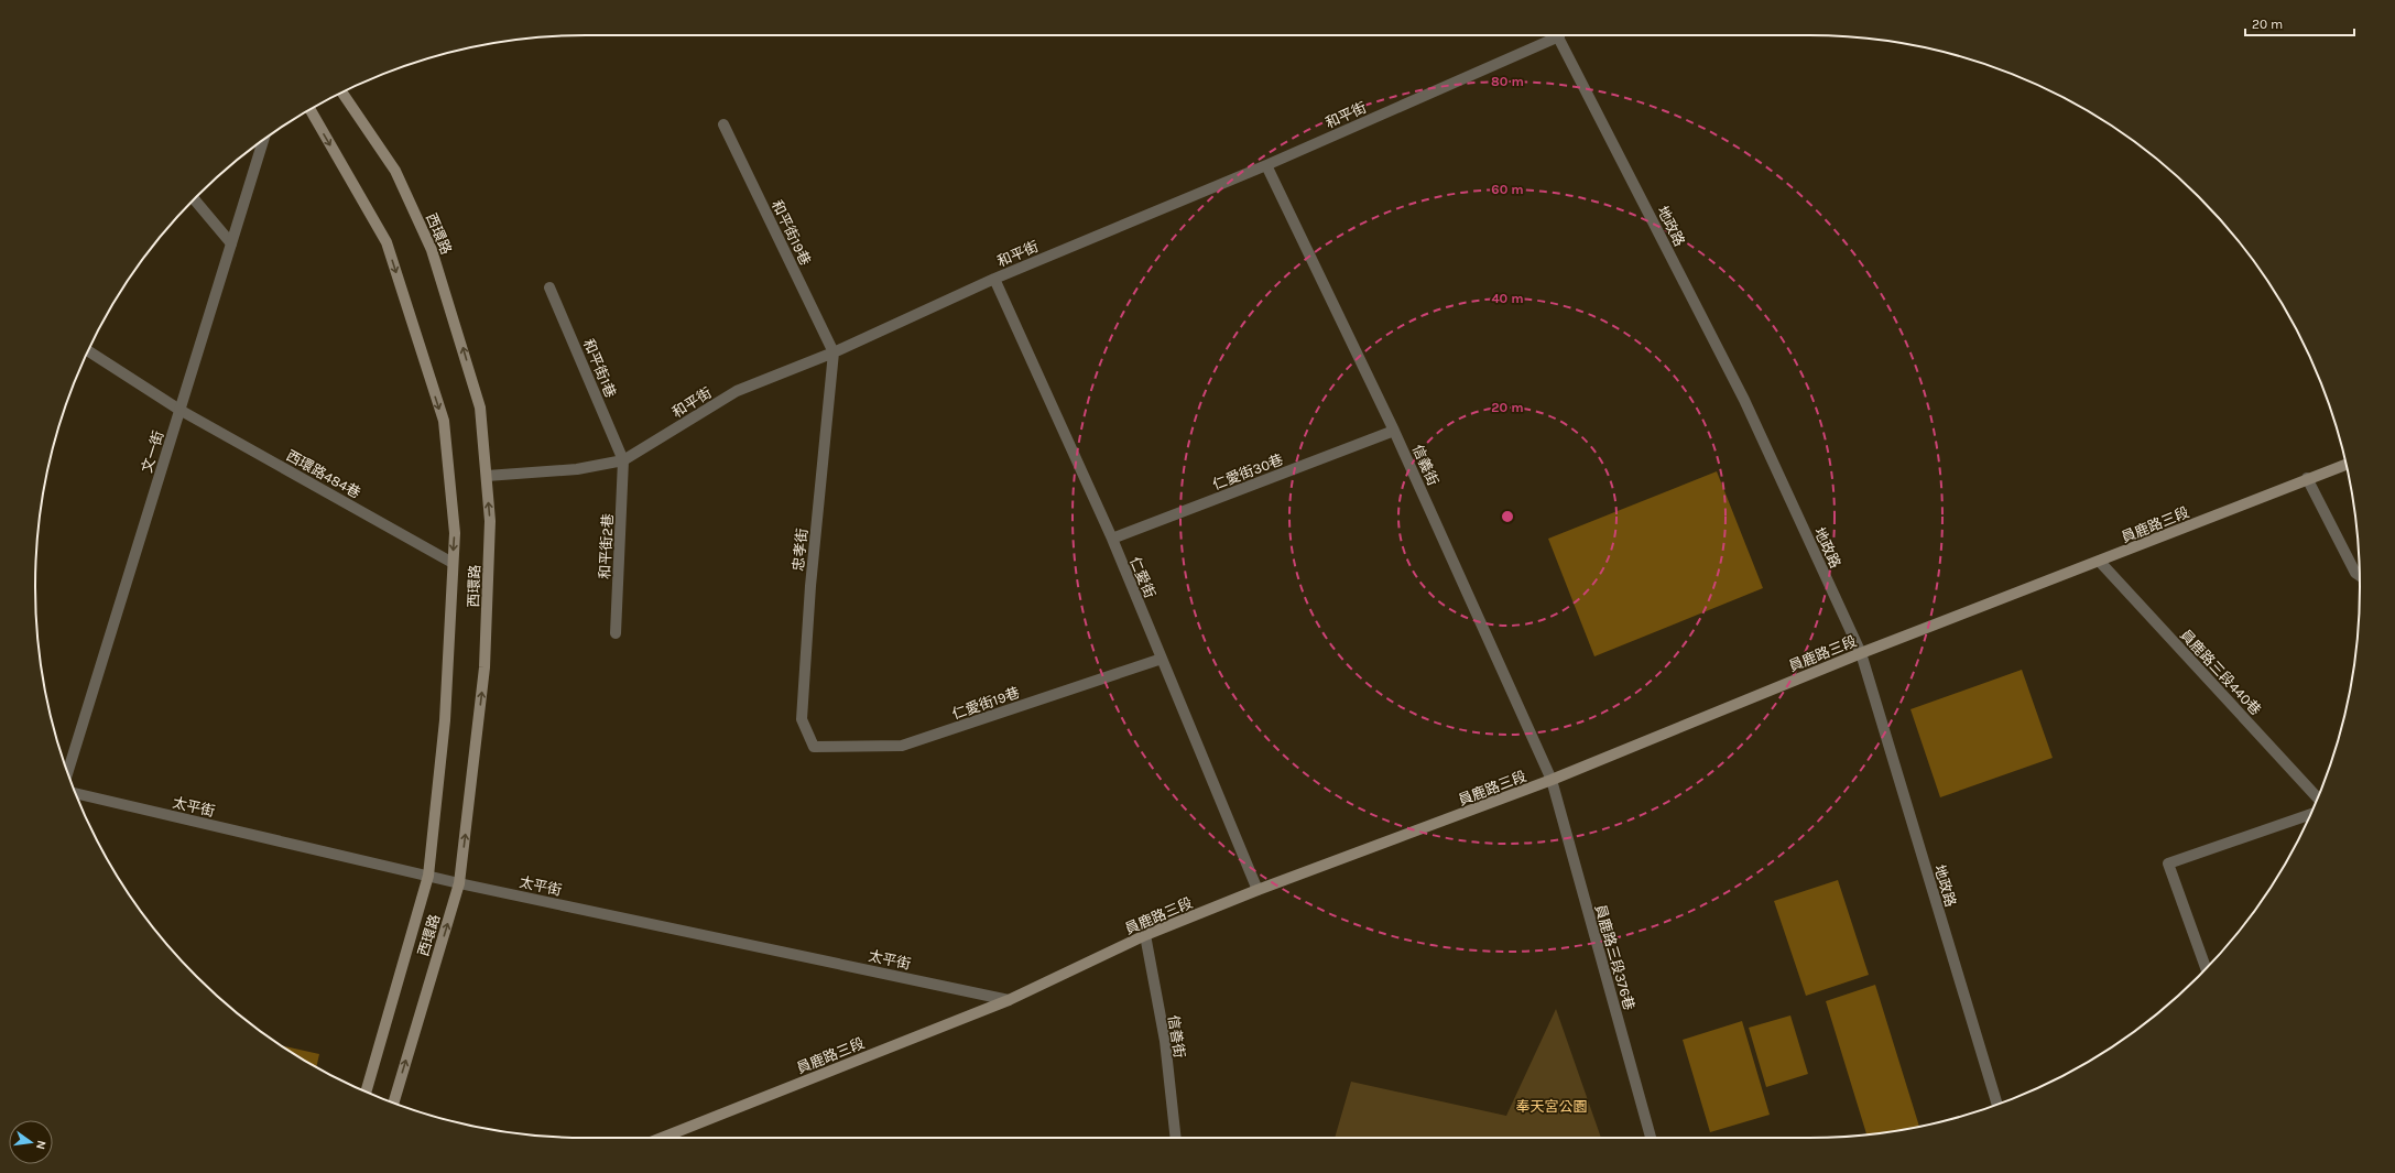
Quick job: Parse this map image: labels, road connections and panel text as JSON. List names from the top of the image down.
{
  "streets": {
    "street": [
      "和平街",
      "地政路",
      "和平街19巷",
      "西環路",
      "和平街1巷",
      "文一街",
      "信義街",
      "仁愛街30巷",
      "西環路484巷",
      "員鹿路三段",
      "和平街2巷",
      "忠孝街",
      "仁愛街",
      "員鹿路三段440巷",
      "仁愛街19巷",
      "太平街",
      "員鹿路三段376巷",
      "信善街"
    ]
  },
  "crossings": [
    ["和平街", "和平街19巷"],
    ["和平街", "西環路"],
    ["和平街", "和平街1巷"],
    ["和平街", "信義街"],
    ["和平街", "和平街2巷"],
    ["和平街", "忠孝街"],
    ["和平街", "仁愛街"],
    ["地政路", "員鹿路三段"],
    ["和平街19巷", "忠孝街"],
    ["西環路", "西環路484巷"],
    ["西環路", "太平街"],
    ["和平街1巷", "和平街2巷"],
    ["文一街", "西環路484巷"],
    ["信義街", "仁愛街30巷"],
    ["信義街", "員鹿路三段"],
    ["信義街", "員鹿路三段376巷"],
    ["仁愛街30巷", "仁愛街"],
    ["員鹿路三段", "仁愛街"],
    ["員鹿路三段", "員鹿路三段440巷"],
    ["員鹿路三段", "太平街"],
    ["員鹿路三段", "員鹿路三段376巷"],
    ["員鹿路三段", "信善街"],
    ["忠孝街", "仁愛街19巷"],
    ["仁愛街", "仁愛街19巷"]
  ],
  "parks": ["奉天宮公園"],
  "scale_bar": "20 m",
  "north": "right",
  "rings": [
    "80 m",
    "60 m",
    "40 m",
    "20 m"
  ]
}
